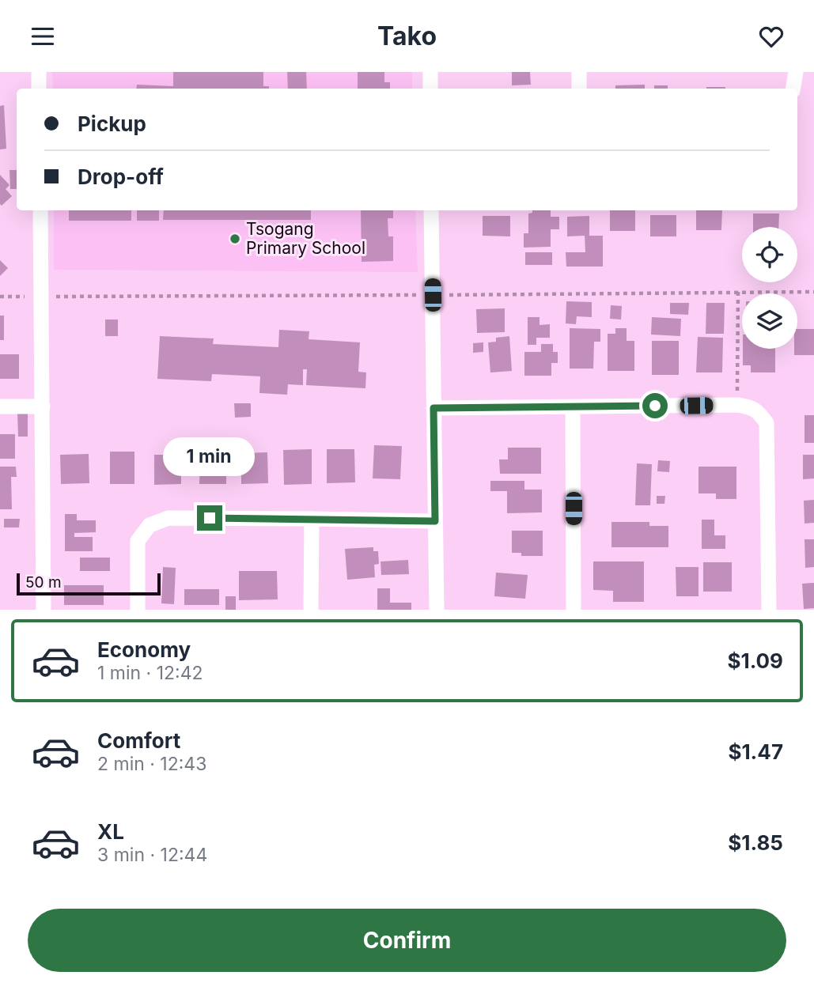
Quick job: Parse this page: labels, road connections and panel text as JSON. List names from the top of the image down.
{
  "places": ["Tsogang Primary School"],
  "scale_bar": "50 m",
  "page": {
    "header": "Tako",
    "banner": ["Pickup", "Drop-off"],
    "bubble": "1 min",
    "scale": "50 m",
    "list": [
      {
        "name": "Economy",
        "note": "1 min · 12:42",
        "value": "$1.09"
      },
      {
        "name": "Comfort",
        "note": "2 min · 12:43",
        "value": "$1.47"
      },
      {
        "name": "XL",
        "note": "3 min · 12:44",
        "value": "$1.85"
      }
    ],
    "buttons": "Confirm"
  }
}
